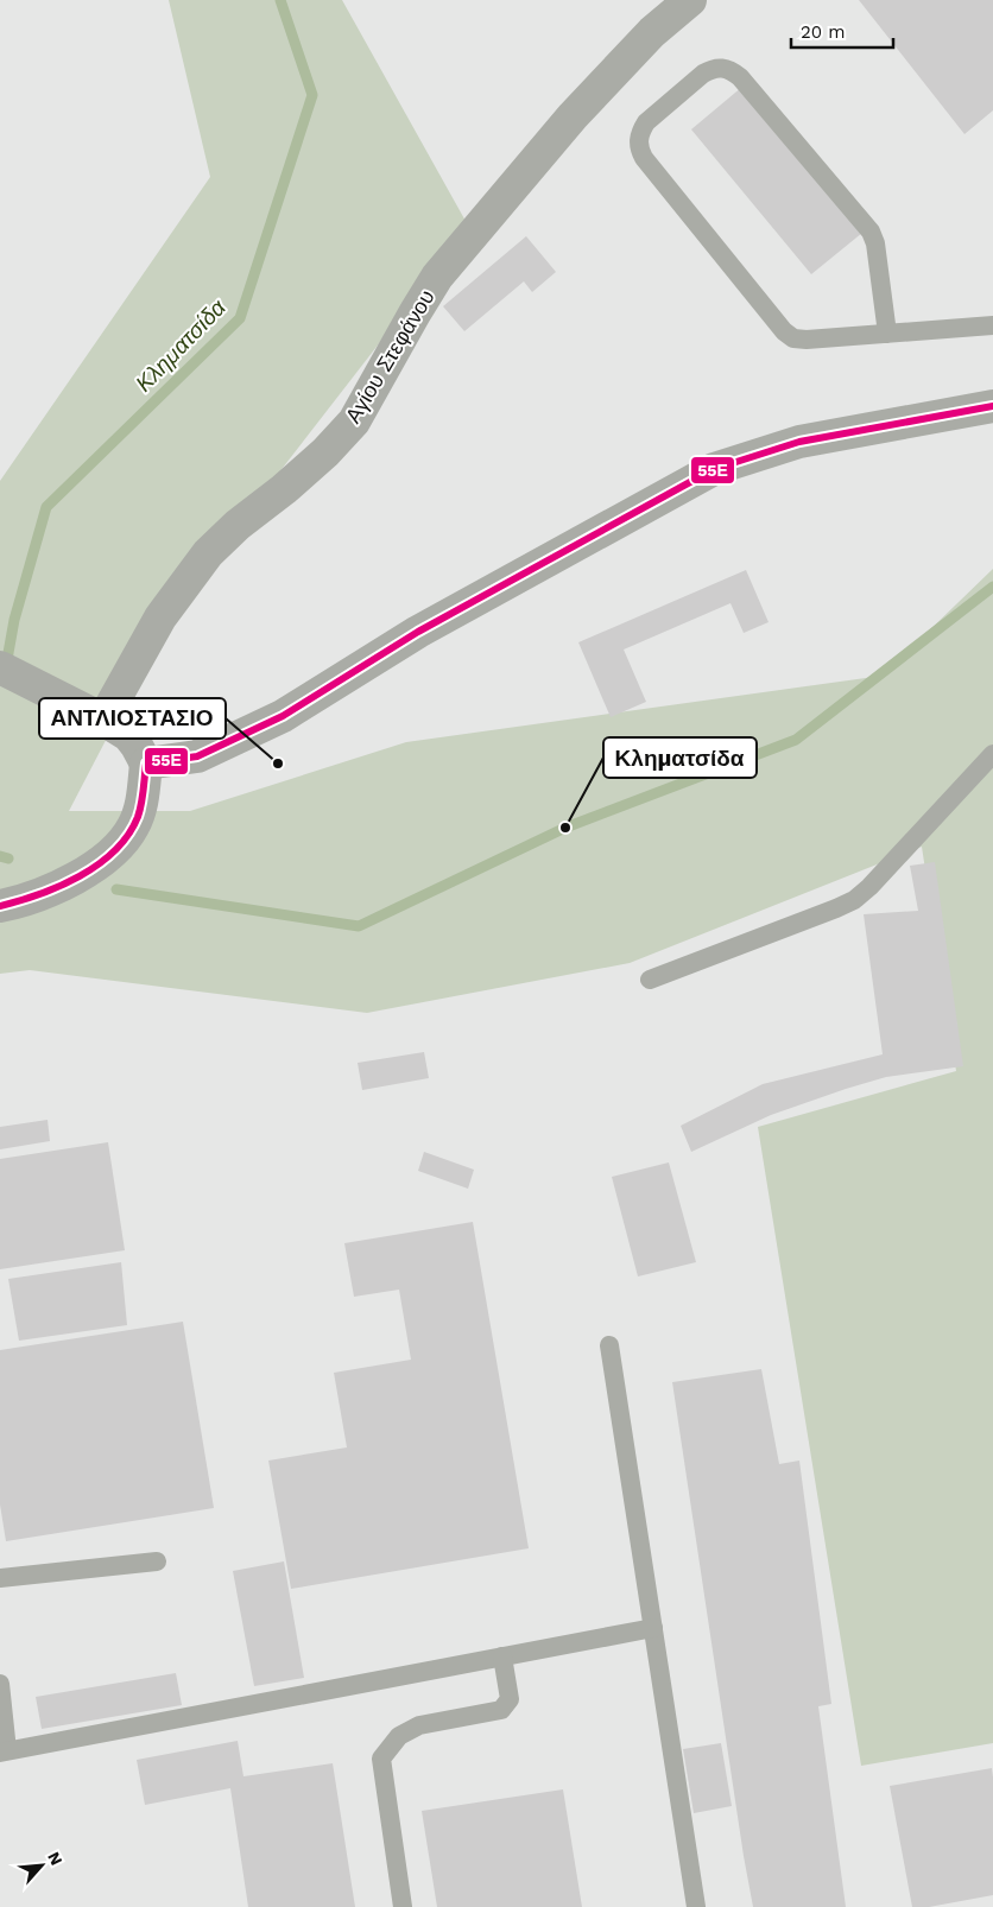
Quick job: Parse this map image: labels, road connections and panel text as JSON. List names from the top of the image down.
{
  "streets": {
    "street": ["Αγίου Στεφάνου"]
  },
  "water": ["Κληματσίδα"],
  "places": ["ΑΝΤΛΙΟΣΤΑΣΙΟ", "Κληματσίδα"],
  "lines": ["transit line 55Ε"],
  "scale_bar": "20 m",
  "north": "top right"
}
